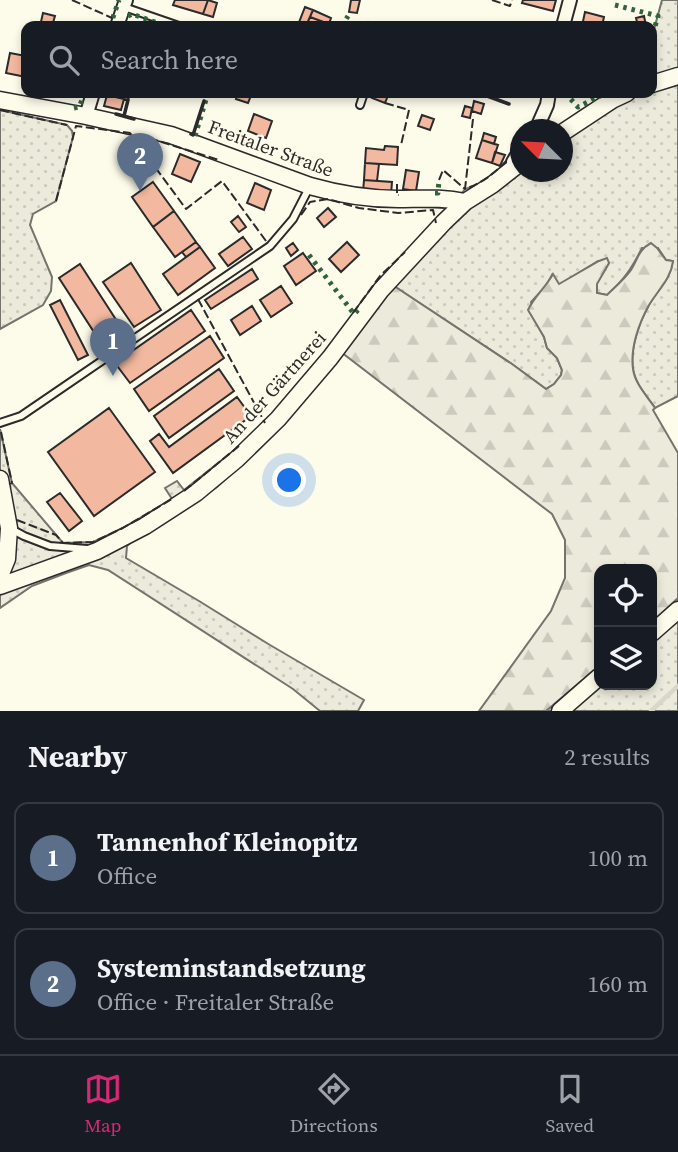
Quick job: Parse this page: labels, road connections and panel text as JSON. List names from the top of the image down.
{
  "streets": {
    "street": ["Freitaler Straße", "An der Gärtnerei"]
  },
  "crossings": [
    ["Freitaler Straße", "An der Gärtnerei"]
  ],
  "north": "top left",
  "page": {
    "search": "Search here",
    "pins": ["2", "1"],
    "heading": ["Nearby", "2 results"],
    "list": [
      {
        "mark": "1",
        "name": "Tannenhof Kleinopitz",
        "note": "Office",
        "value": "100 m"
      },
      {
        "mark": "2",
        "name": "Systeminstandsetzung",
        "note": "Office · Freitaler Straße",
        "value": "160 m"
      }
    ],
    "nav": ["Map", "Directions", "Saved"]
  }
}
